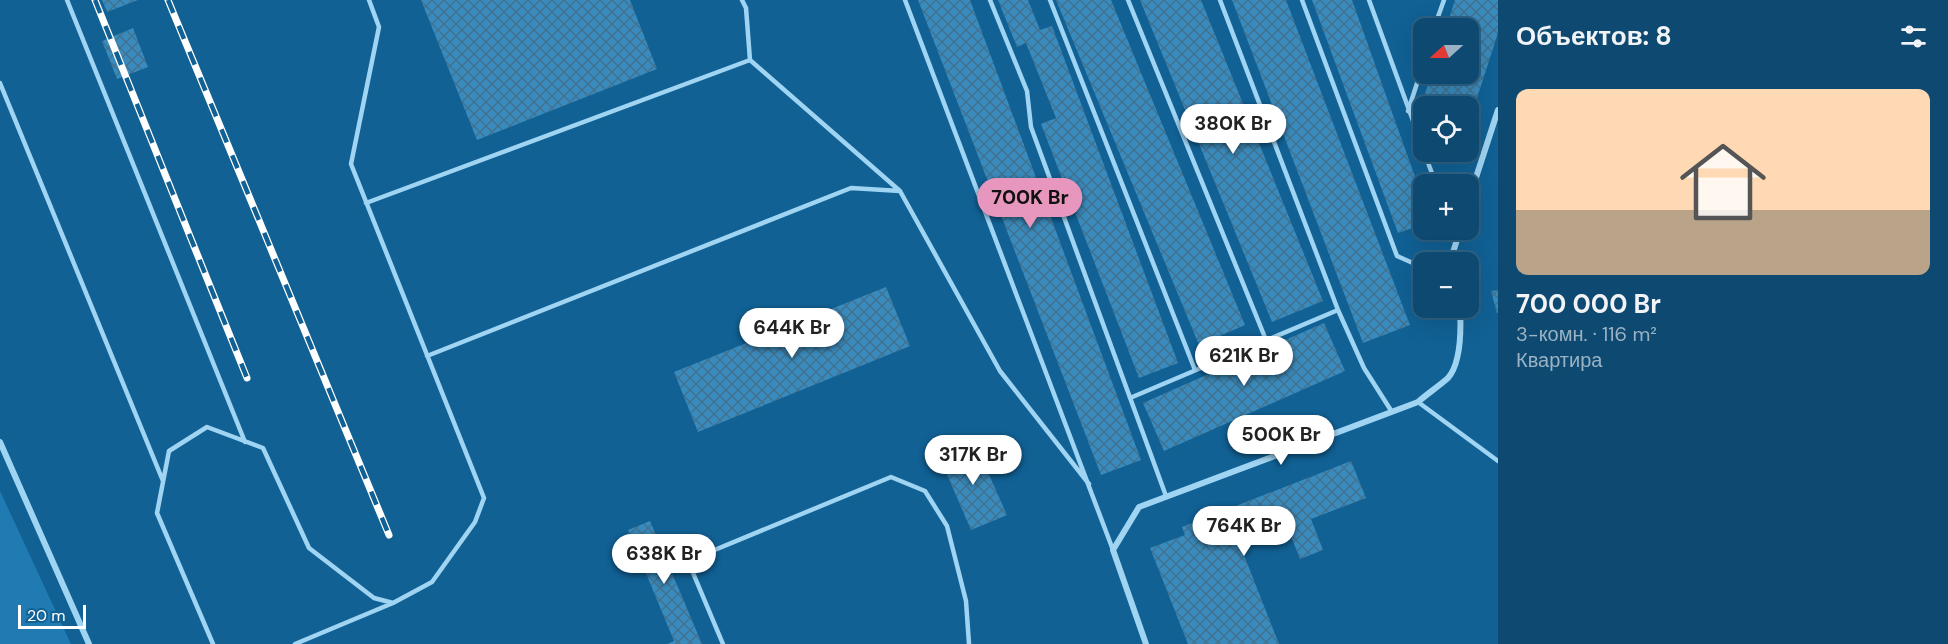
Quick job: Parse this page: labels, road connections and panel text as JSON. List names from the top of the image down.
{
  "scale_bar": "20 m",
  "north": "left",
  "page": {
    "heading": "Объектов: 8",
    "map_buttons": ["+", "−"],
    "list": [
      {
        "name": "700 000 Br",
        "note": "3-комн. · 116 m² · Квартира"
      }
    ],
    "price": [
      "380K Br",
      "700K Br",
      "644K Br",
      "621K Br",
      "500K Br",
      "317K Br",
      "764K Br",
      "638K Br"
    ],
    "scale": "20 m"
  }
}
